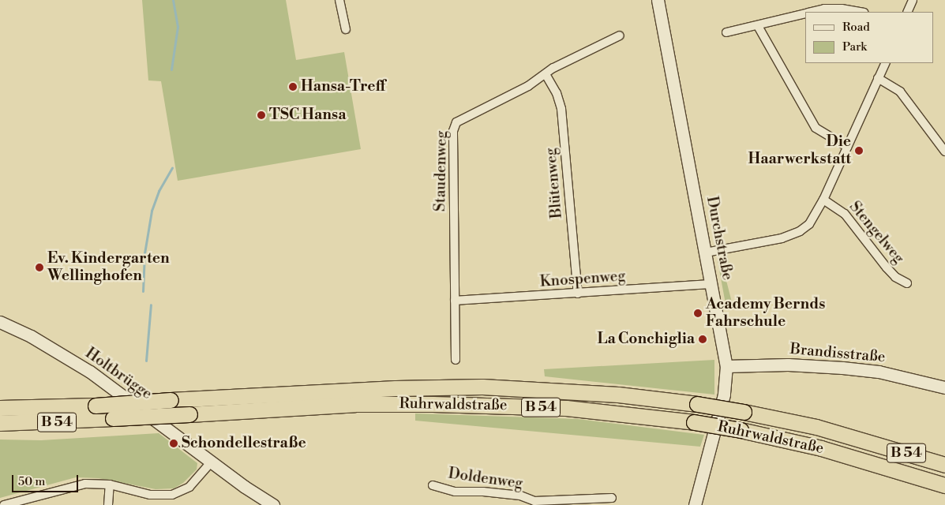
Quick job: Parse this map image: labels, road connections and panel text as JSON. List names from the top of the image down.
{
  "streets": {
    "highway": ["Ruhrwaldstraße", "B 54"],
    "street": [
      "Staudenweg",
      "Blütenweg",
      "Stengelweg",
      "Durchstraße",
      "Knospenweg",
      "Brandisstraße",
      "Holtbrügge",
      "Doldenweg"
    ]
  },
  "crossings": [
    ["Staudenweg", "Blütenweg"],
    ["Staudenweg", "Knospenweg"],
    ["Blütenweg", "Knospenweg"],
    ["Durchstraße", "Knospenweg"],
    ["Durchstraße", "Brandisstraße"]
  ],
  "places": [
    "Hansa-Treff",
    "TSC Hansa",
    "Die Haarwerkstatt",
    "Ev. Kindergarten Wellinghofen",
    "Academy Bernds Fahrschule",
    "La Conchiglia",
    "Schondellestraße"
  ],
  "legend": ["Road", "Park"],
  "scale_bar": "50 m"
}
